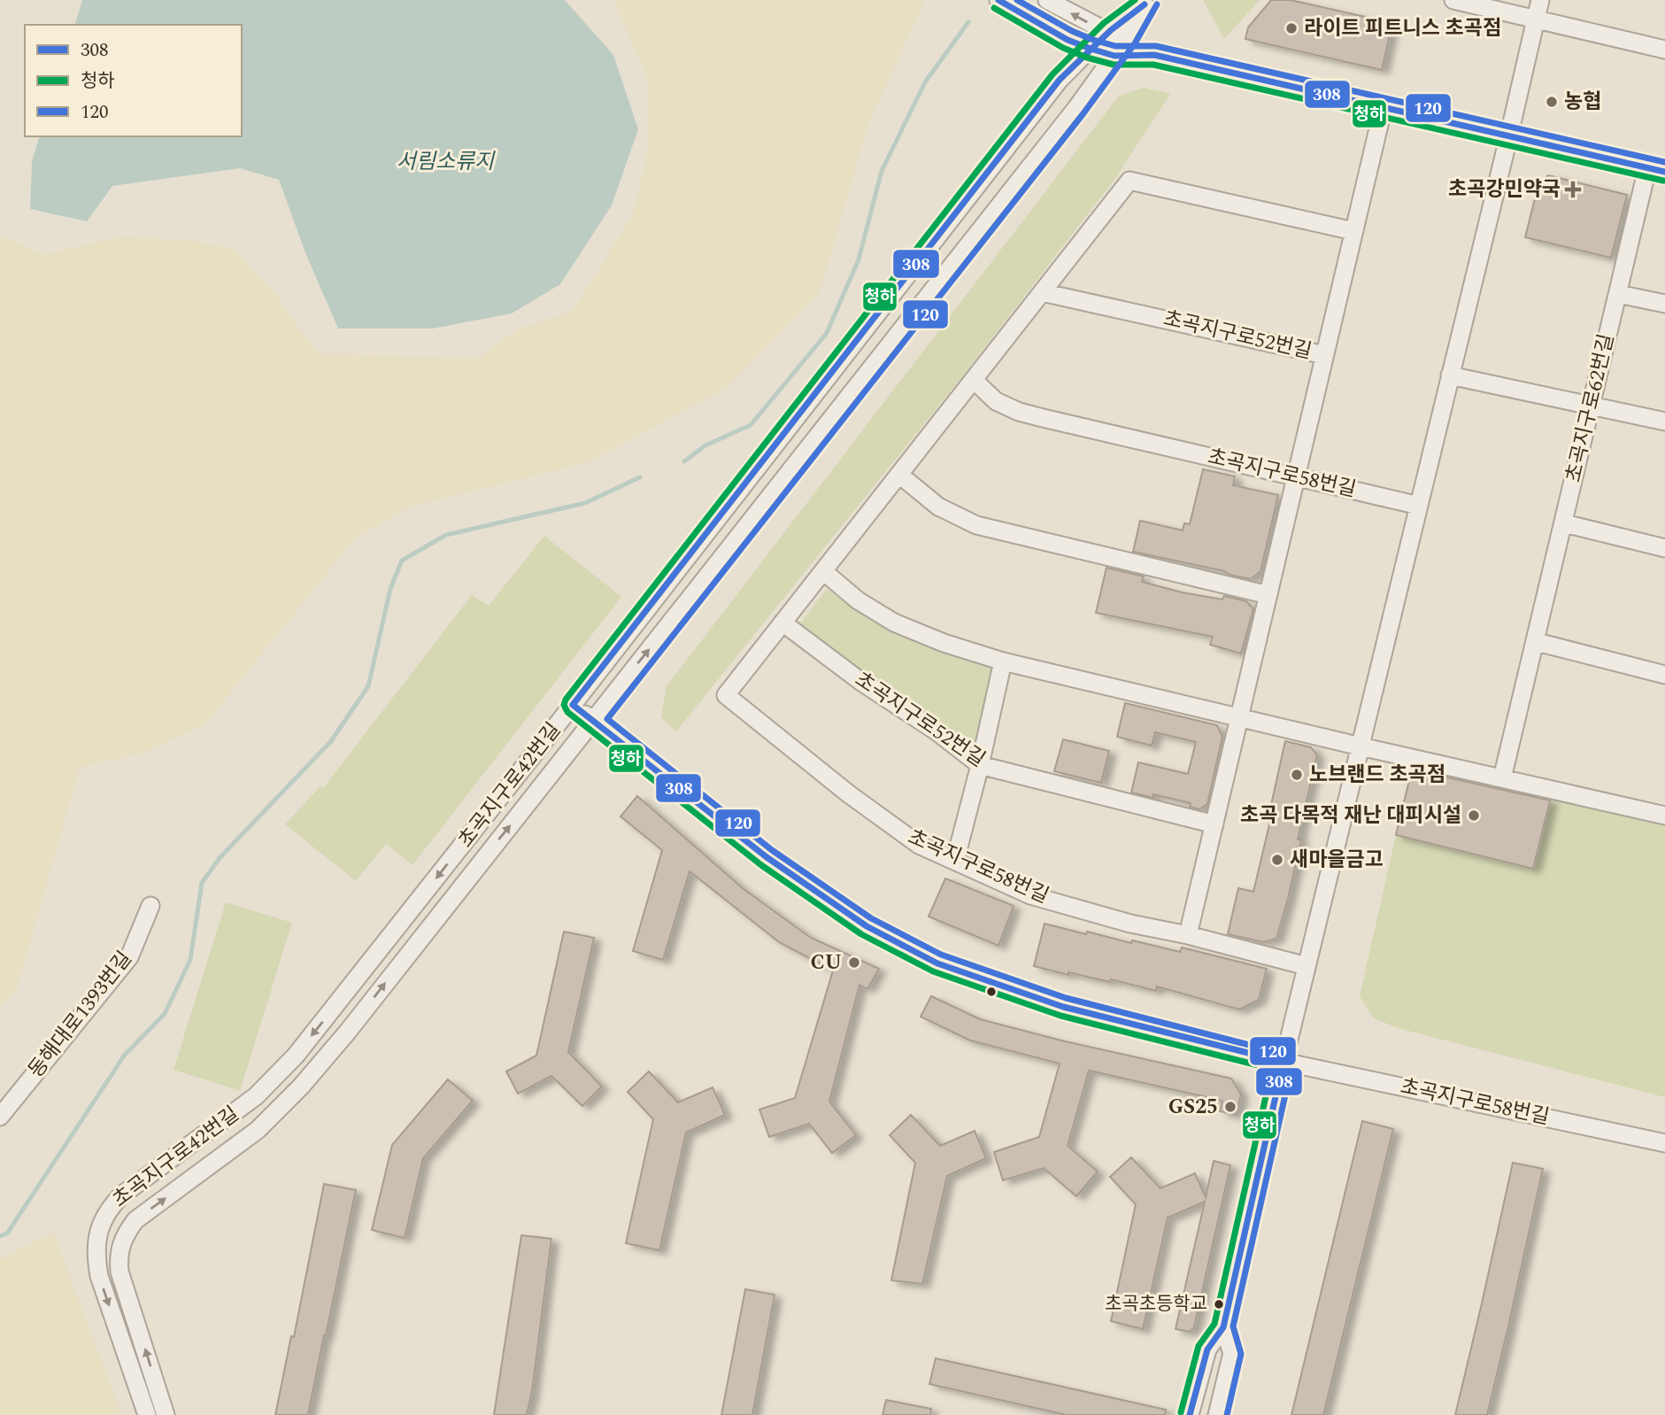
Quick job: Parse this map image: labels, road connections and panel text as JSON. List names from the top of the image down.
{
  "streets": {
    "street": [
      "초곡지구로52번길",
      "초곡지구로62번길",
      "초곡지구로58번길",
      "초곡지구로42번길",
      "동해대로1393번길"
    ]
  },
  "crossings": [
    ["초곡지구로52번길", "초곡지구로58번길"],
    ["초곡지구로58번길", "초곡지구로42번길"]
  ],
  "water": ["서림소류지"],
  "places": {
    "other": [
      "라이트 피트니스 초곡점",
      "농협",
      "노브랜드 초곡점",
      "초곡 다목적 재난 대피시설",
      "새마을금고",
      "CU",
      "GS25",
      "초곡초등학교"
    ],
    "health": ["초곡강민약국"]
  },
  "lines": ["transit line 308", "transit line 청하", "transit line 120"],
  "legend": ["308", "청하", "120"]
}
